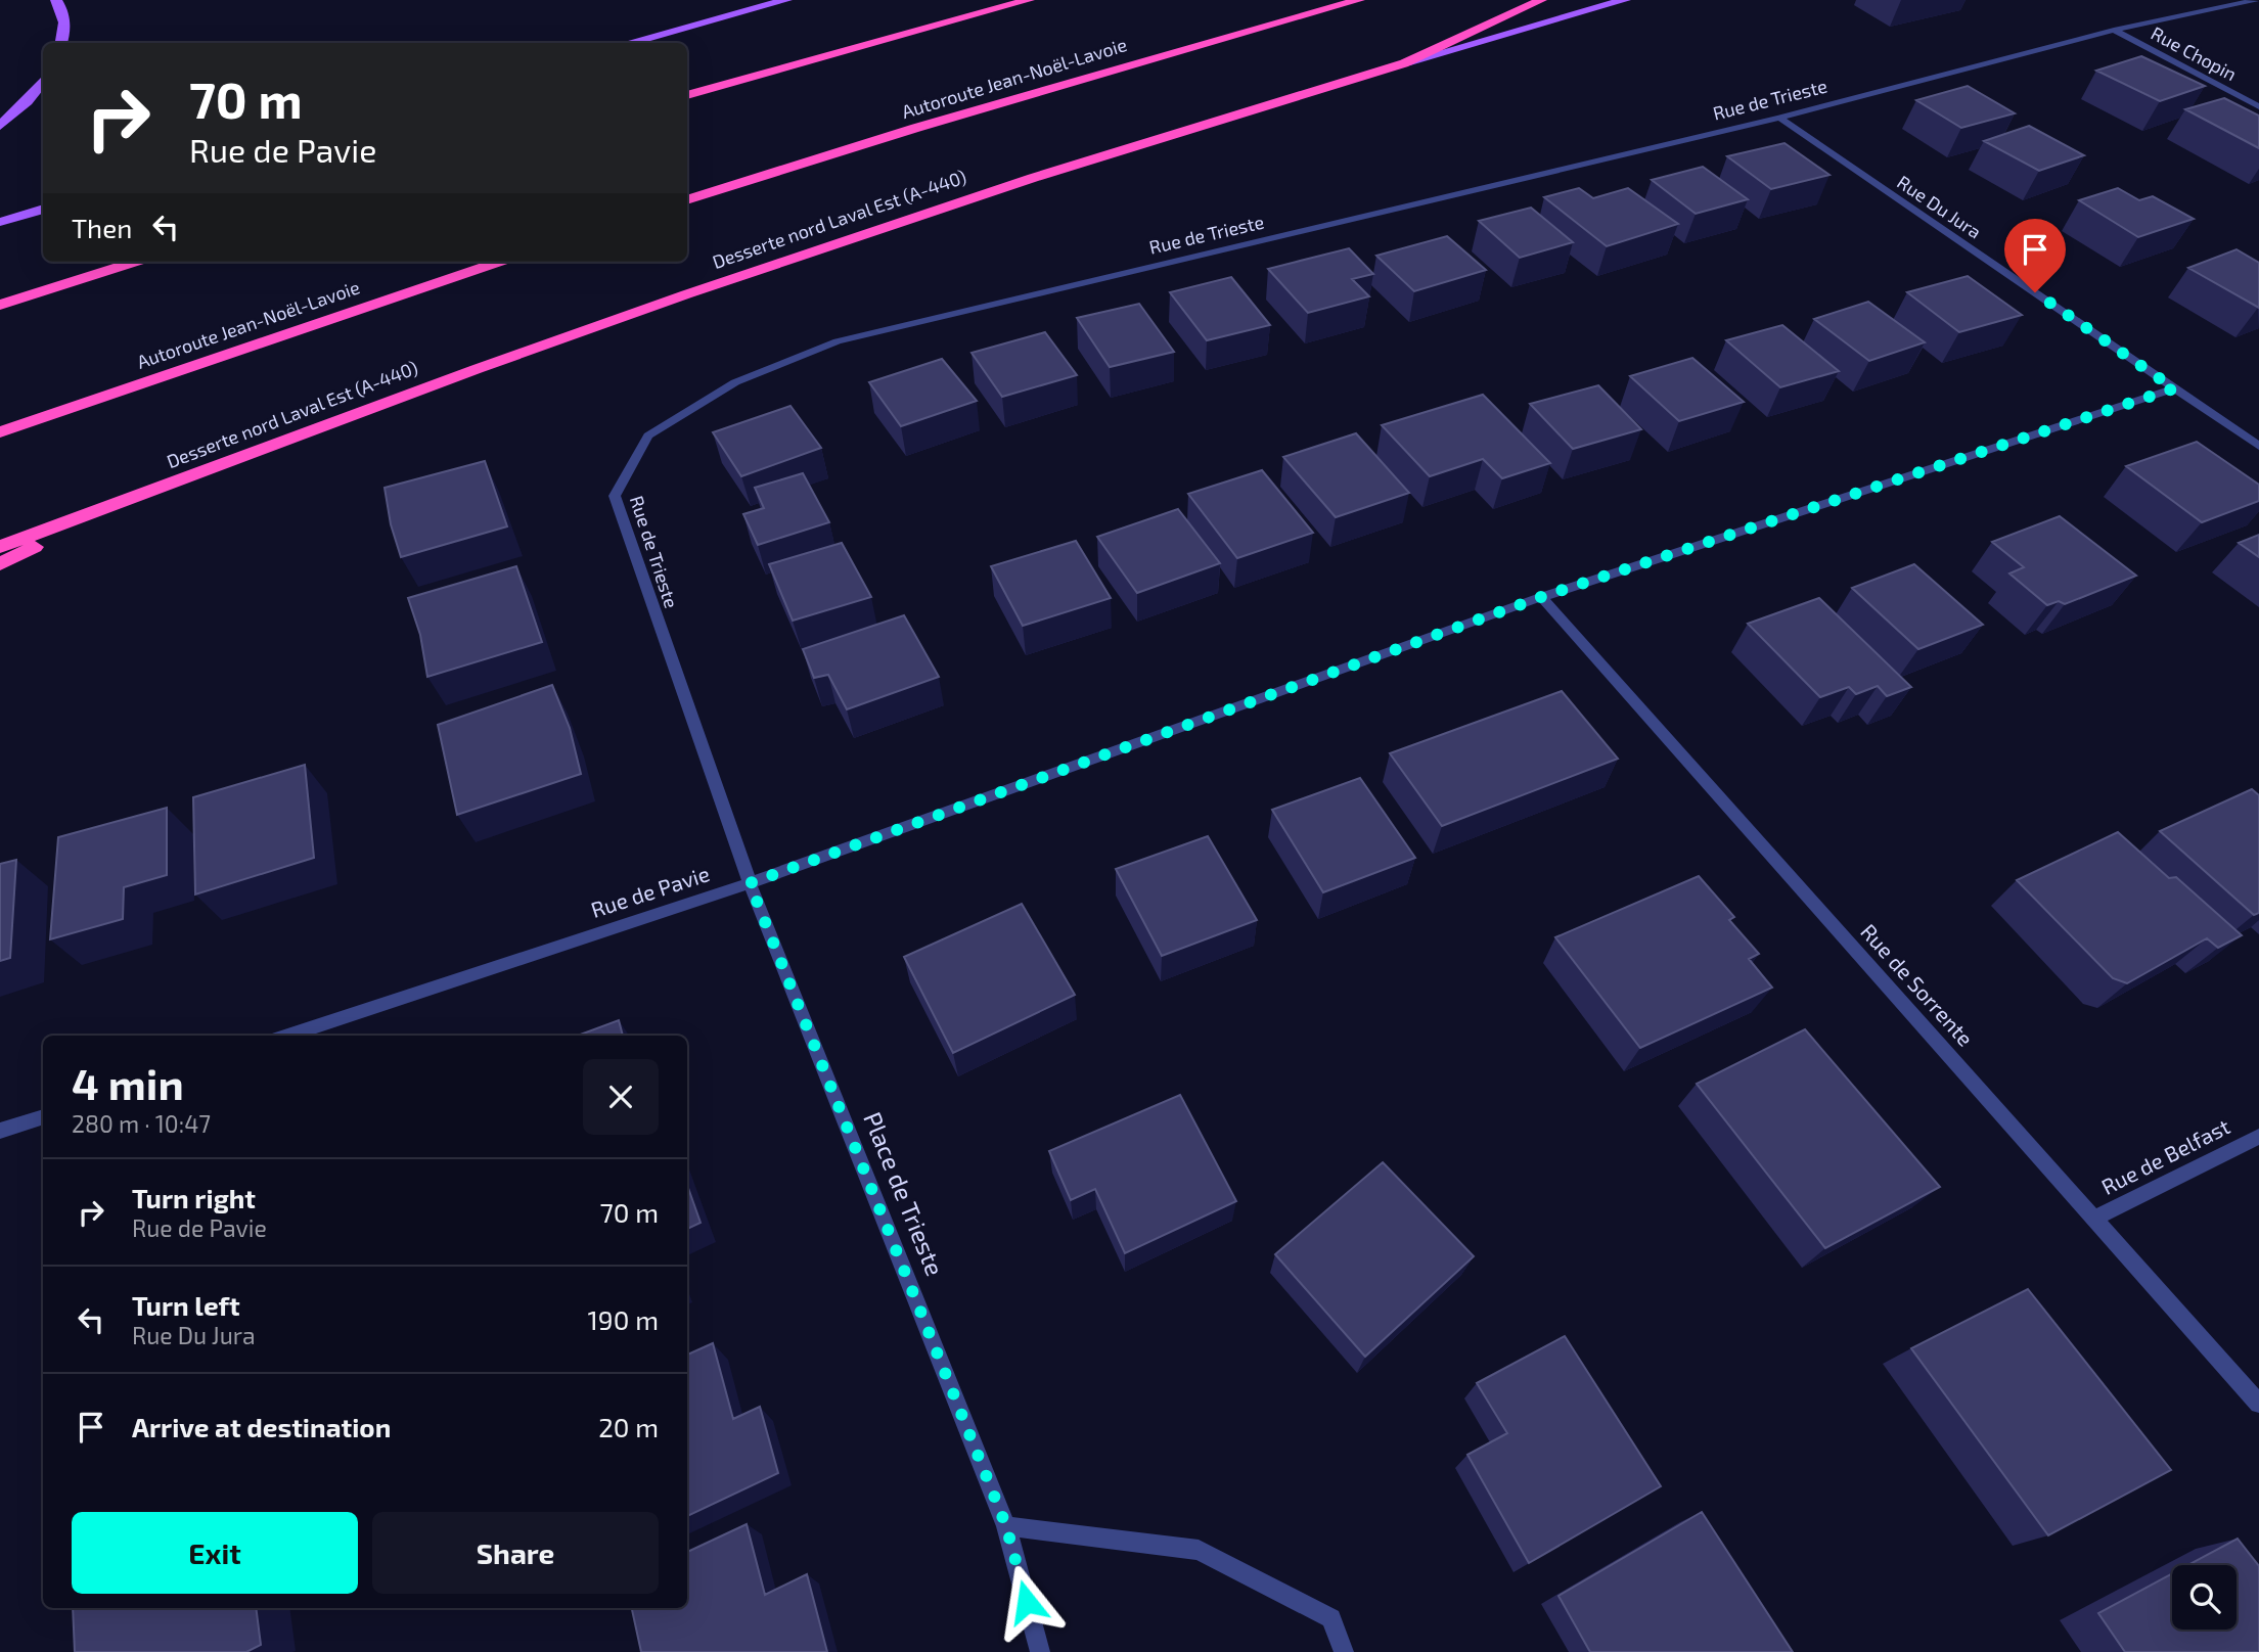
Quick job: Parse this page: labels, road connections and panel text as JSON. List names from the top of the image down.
{
  "streets": {
    "highway": ["Autoroute Jean-Noël-Lavoie", "Desserte nord Laval Est (A-440)"],
    "street": [
      "Rue Chopin",
      "Rue de Trieste",
      "Rue Du Jura",
      "Rue de Pavie",
      "Rue de Sorrente",
      "Rue de Belfast",
      "Place de Trieste"
    ]
  },
  "crossings": [
    ["Rue Chopin", "Rue de Trieste"],
    ["Rue de Trieste", "Rue Du Jura"],
    ["Rue de Trieste", "Rue de Pavie"],
    ["Rue de Trieste", "Place de Trieste"],
    ["Rue Du Jura", "Rue de Pavie"],
    ["Rue de Pavie", "Rue de Sorrente"],
    ["Rue de Pavie", "Place de Trieste"],
    ["Rue de Sorrente", "Rue de Belfast"]
  ],
  "page": {
    "turn": ["70 m", "Rue de Pavie"],
    "then": "Then",
    "heading": ["4 min", "280 m · 10:47"],
    "list": [
      {
        "name": "Turn right",
        "note": "Rue de Pavie",
        "value": "70 m"
      },
      {
        "name": "Turn left",
        "note": "Rue Du Jura",
        "value": "190 m"
      },
      {
        "name": "Arrive at destination",
        "value": "20 m"
      }
    ],
    "buttons": ["Exit", "Share"]
  }
}
